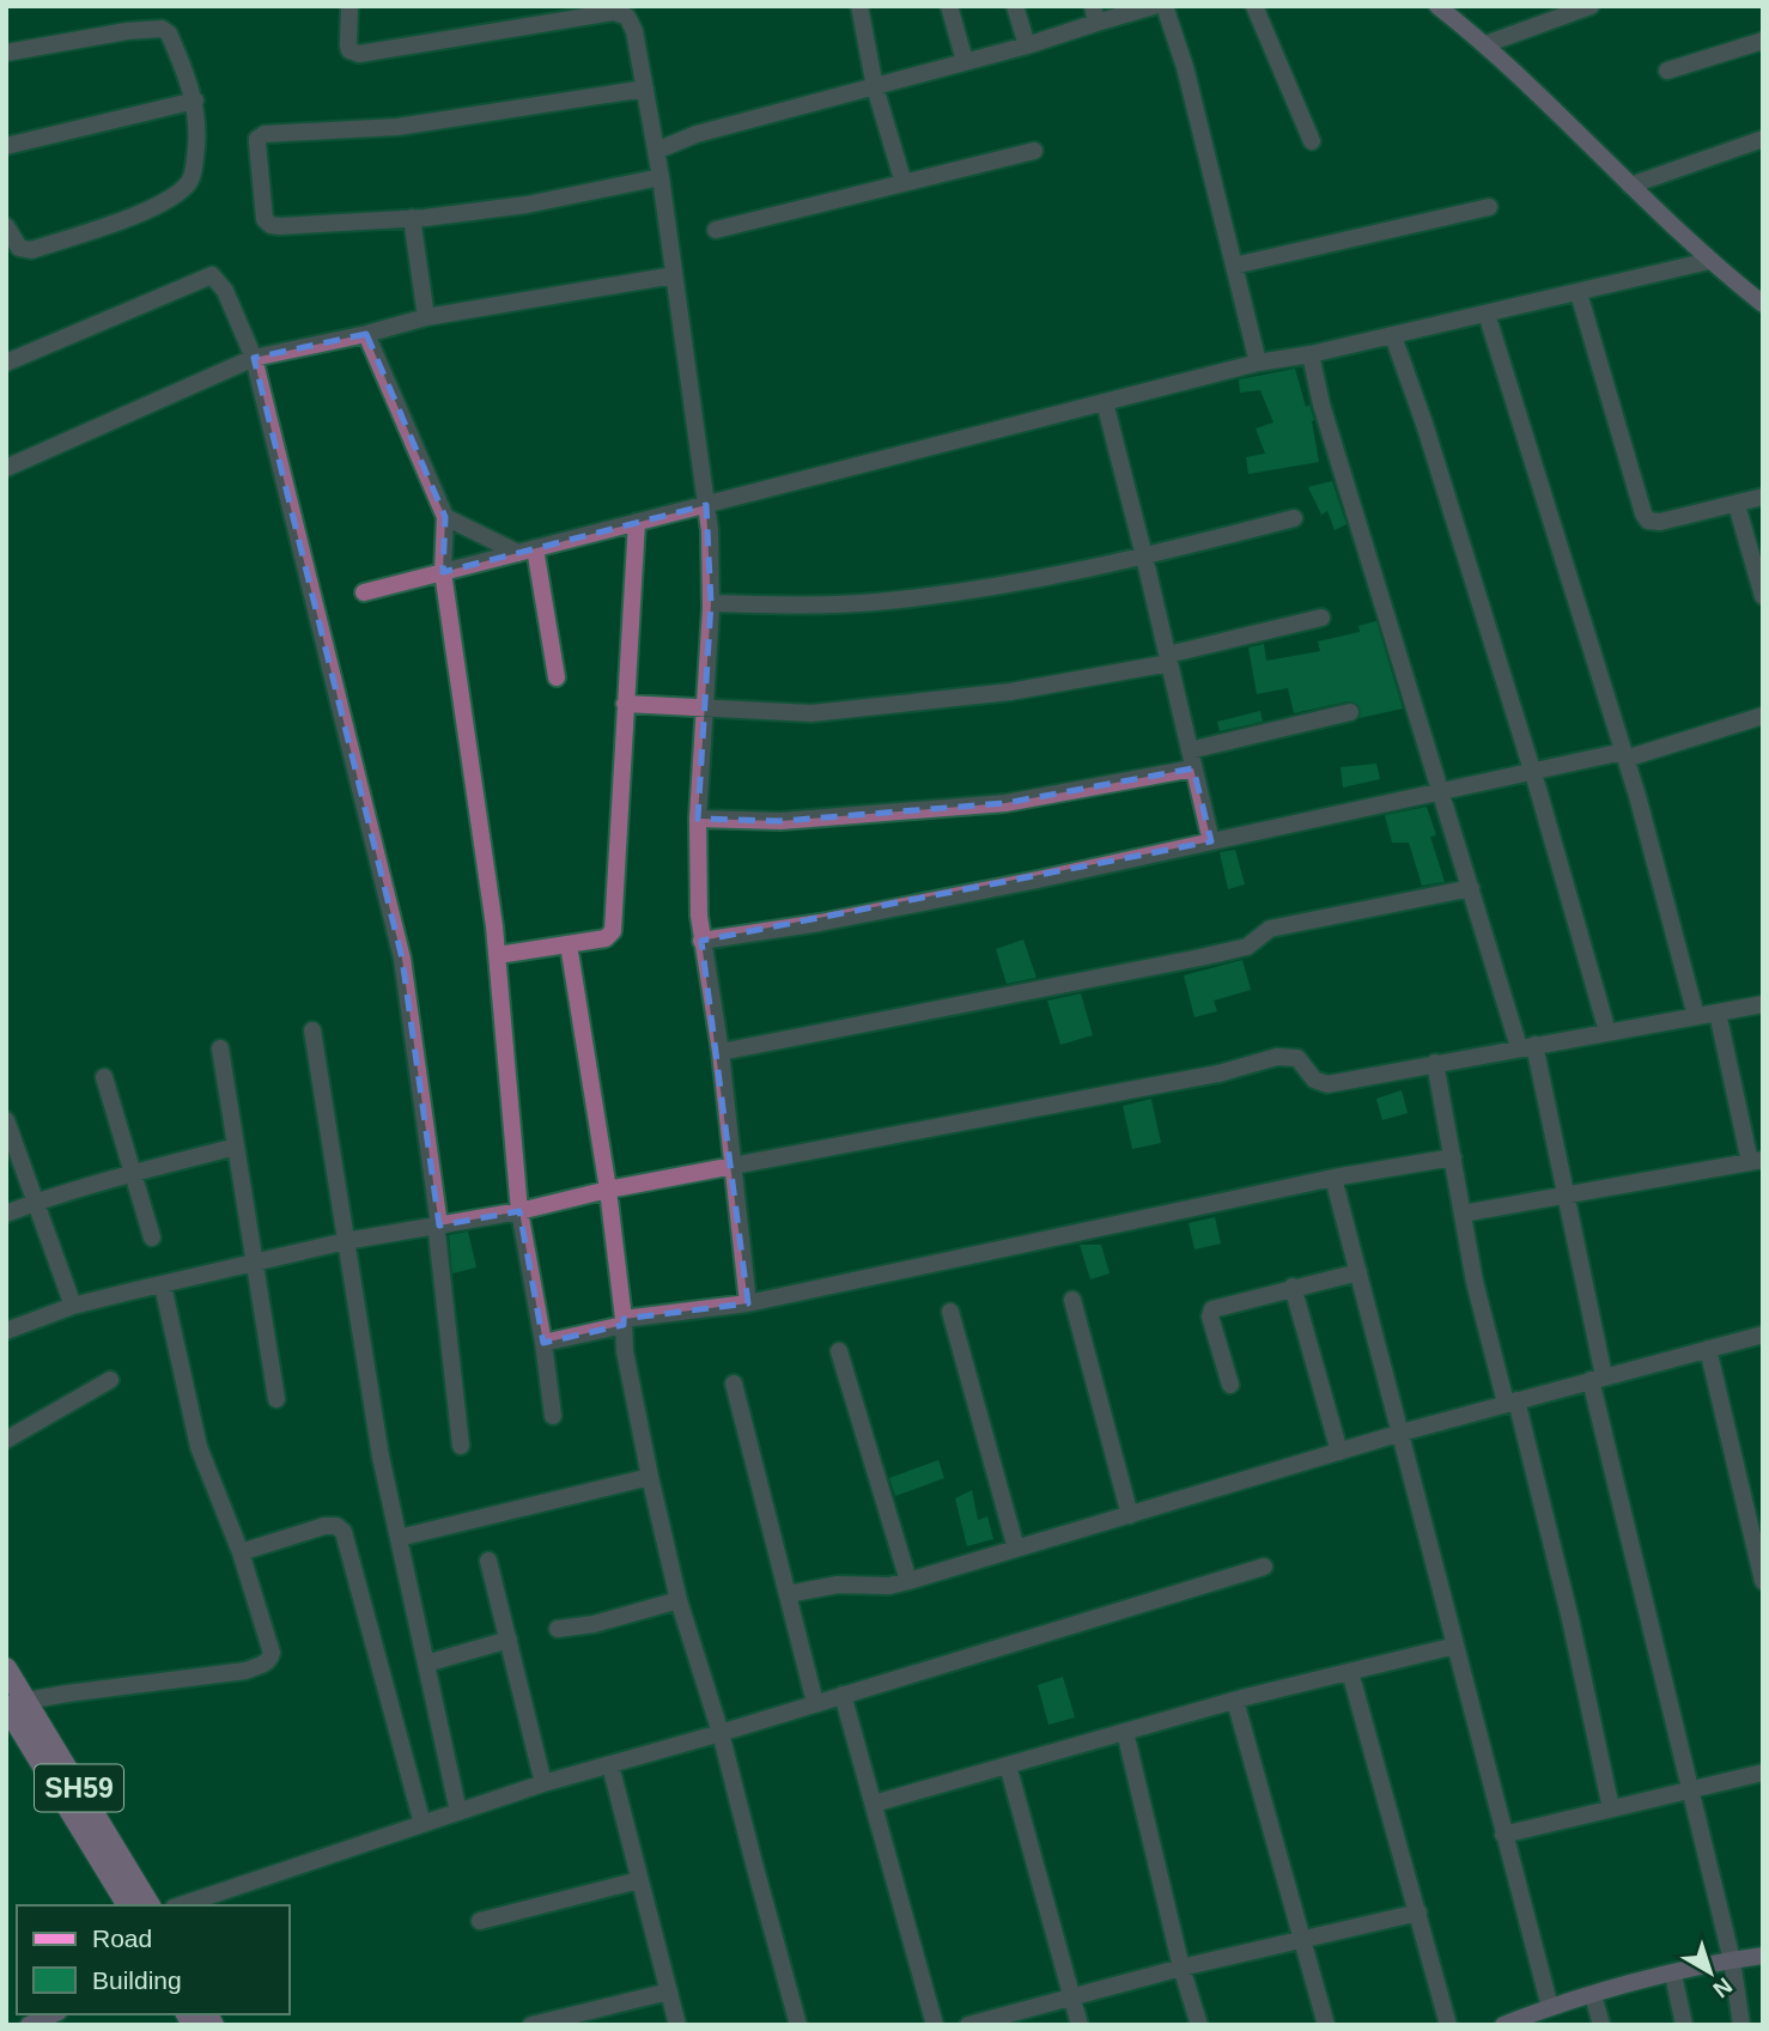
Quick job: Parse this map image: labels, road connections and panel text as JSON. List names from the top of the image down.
{
  "streets": {
    "main road": ["SH59"]
  },
  "legend": ["Road", "Building"],
  "north": "bottom right"
}
